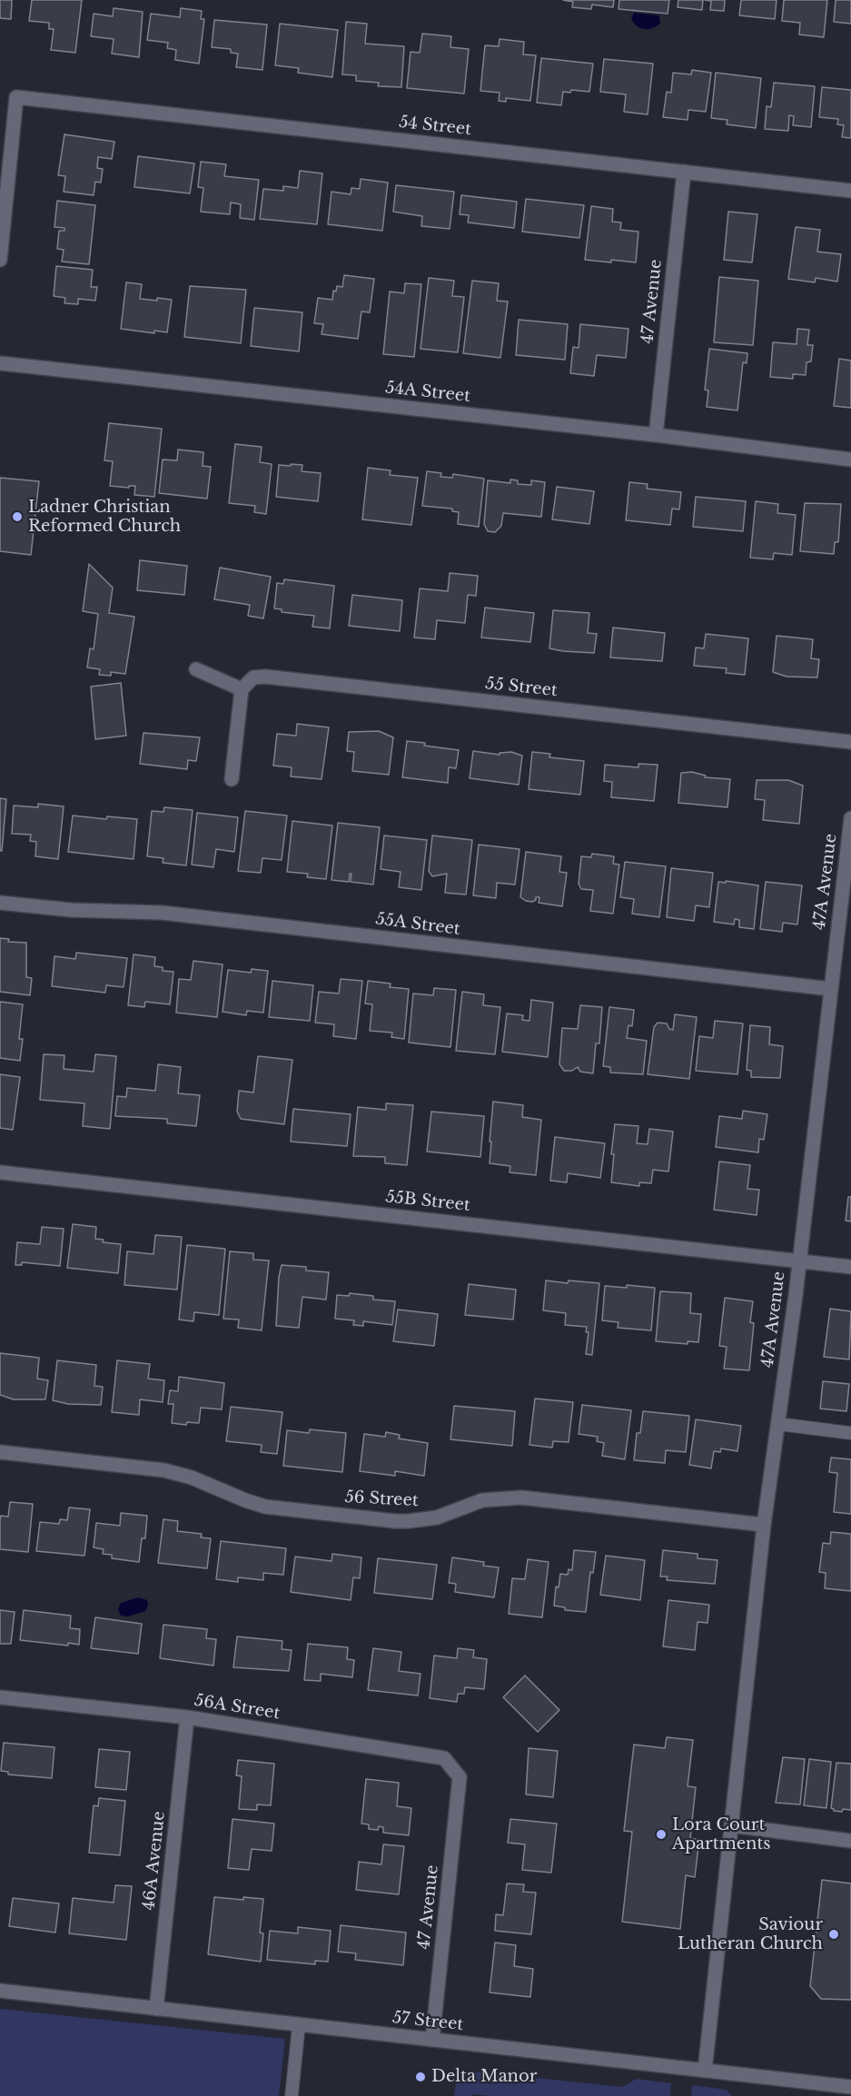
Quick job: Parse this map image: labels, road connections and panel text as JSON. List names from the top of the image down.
{
  "streets": {
    "street": [
      "54 Street",
      "47 Avenue",
      "54A Street",
      "55 Street",
      "47A Avenue",
      "55A Street",
      "55B Street",
      "56 Street",
      "56A Street",
      "46A Avenue",
      "57 Street"
    ]
  },
  "crossings": [
    ["54 Street", "47 Avenue"],
    ["47 Avenue", "54A Street"],
    ["47 Avenue", "56A Street"],
    ["47 Avenue", "57 Street"],
    ["47A Avenue", "55A Street"],
    ["47A Avenue", "55B Street"],
    ["47A Avenue", "56 Street"],
    ["47A Avenue", "57 Street"],
    ["56A Street", "46A Avenue"],
    ["46A Avenue", "57 Street"]
  ],
  "places": [
    "Ladner Christian Reformed Church",
    "Lora Court Apartments",
    "Saviour Lutheran Church",
    "Delta Manor"
  ]
}
